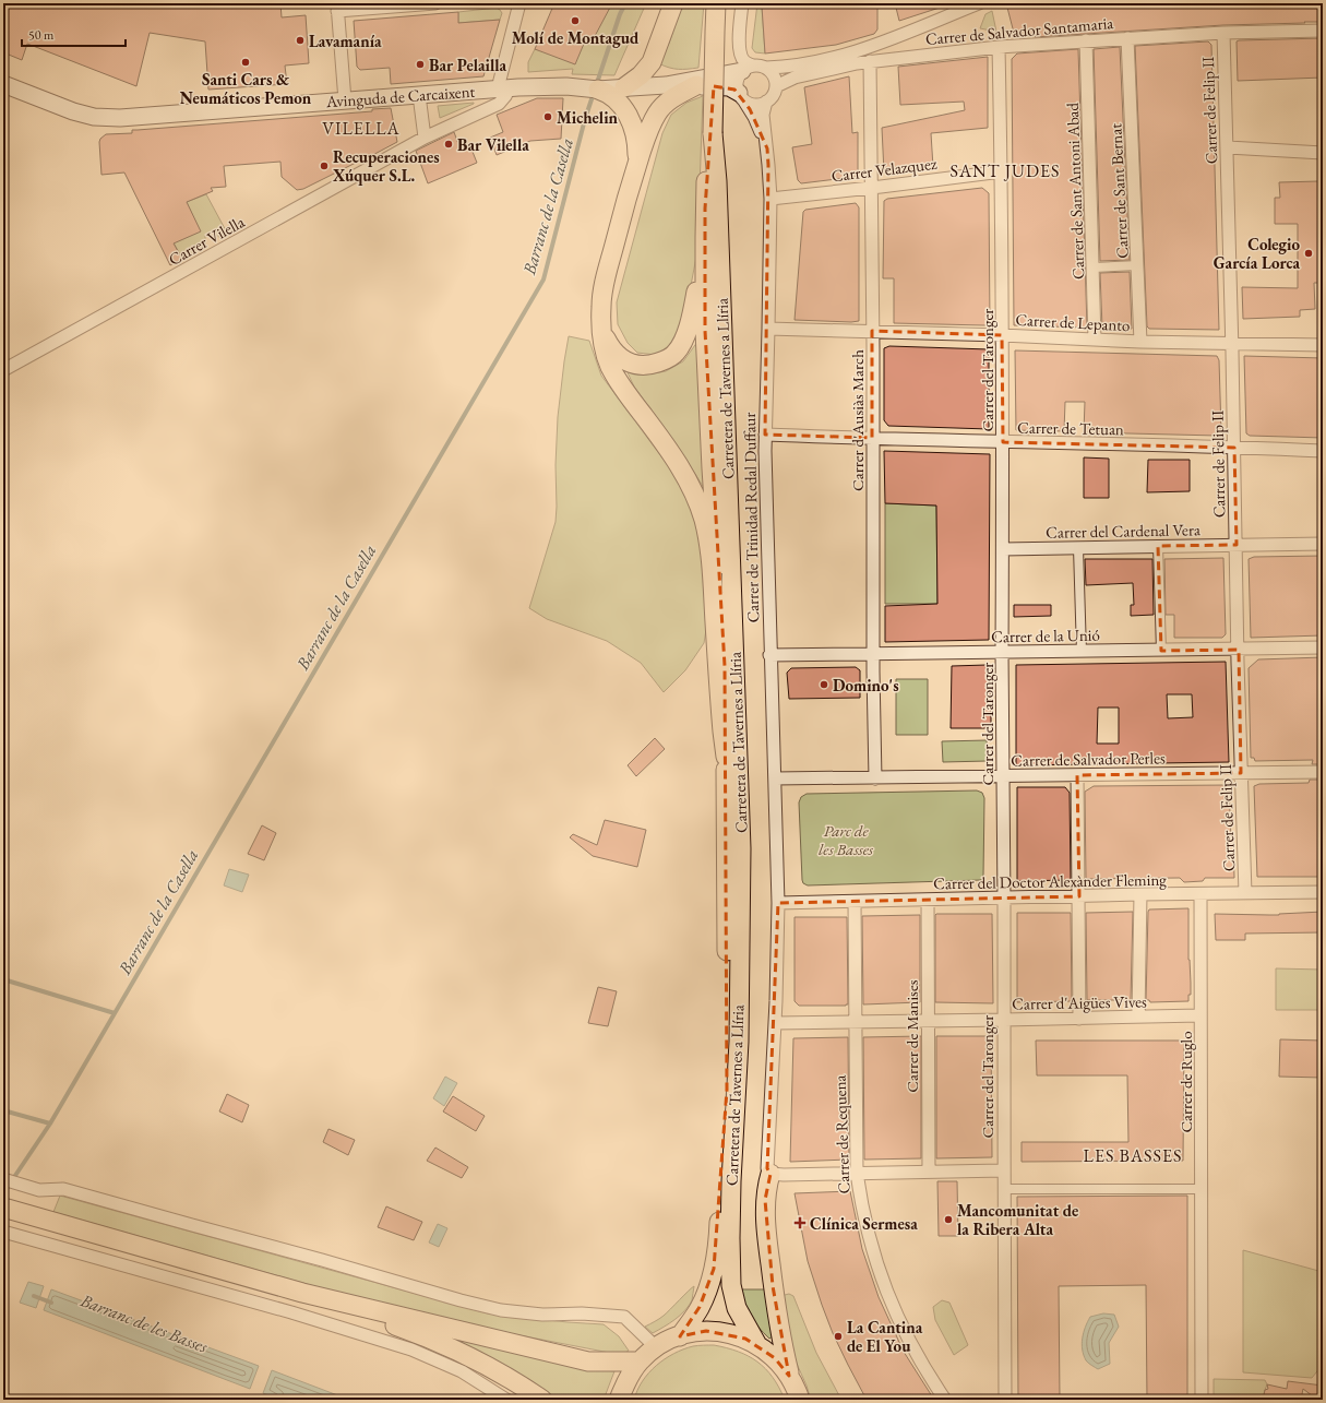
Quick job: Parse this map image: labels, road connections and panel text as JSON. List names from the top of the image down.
{
  "streets": {
    "main road": ["Avinguda de Carcaixent", "Carretera de Tavernes a Llíria"],
    "street": [
      "Carrer de Salvador Santamaria",
      "Carrer de Felip II",
      "Carrer Velazquez",
      "Carrer de Sant Antoni Abad",
      "Carrer de Sant Bernat",
      "Carrer Vilella",
      "Carrer de Lepanto",
      "Carrer del Taronger",
      "Carrer d'Ausiàs March",
      "Carrer de Tetuan",
      "Carrer de Trinidad Redal Duffaur",
      "Carrer del Cardenal Vera",
      "Carrer de la Unió",
      "Carrer de Salvador Perles",
      "Carrer del Doctor Alexànder Fleming",
      "Carrer d'Aigües Vives",
      "Carrer de Manises",
      "Carrer de Ruglo",
      "Carrer de Requena"
    ]
  },
  "crossings": [
    ["Carrer de Salvador Santamaria", "Carrer de Felip II"],
    ["Carrer de Salvador Santamaria", "Carrer de Sant Antoni Abad"],
    ["Carrer de Salvador Santamaria", "Carrer de Sant Bernat"],
    ["Carrer de Salvador Santamaria", "Carrer del Taronger"],
    ["Carrer de Salvador Santamaria", "Carrer d'Ausiàs March"],
    ["Carrer de Salvador Santamaria", "Carrer de Trinidad Redal Duffaur"],
    ["Avinguda de Carcaixent", "Carrer Vilella"],
    ["Carrer de Felip II", "Carrer de Lepanto"],
    ["Carrer de Felip II", "Carrer de Tetuan"],
    ["Carrer de Felip II", "Carrer del Cardenal Vera"],
    ["Carrer de Felip II", "Carrer de la Unió"],
    ["Carrer de Felip II", "Carrer de Salvador Perles"],
    ["Carrer de Felip II", "Carrer del Doctor Alexànder Fleming"],
    ["Carrer Velazquez", "Carrer del Taronger"],
    ["Carrer Velazquez", "Carrer d'Ausiàs March"],
    ["Carrer Velazquez", "Carrer de Trinidad Redal Duffaur"],
    ["Carrer de Sant Antoni Abad", "Carrer de Lepanto"],
    ["Carrer de Sant Bernat", "Carrer de Lepanto"],
    ["Carrer de Lepanto", "Carrer del Taronger"],
    ["Carrer de Lepanto", "Carrer d'Ausiàs March"],
    ["Carrer de Lepanto", "Carrer de Trinidad Redal Duffaur"],
    ["Carrer del Taronger", "Carrer de Tetuan"],
    ["Carrer del Taronger", "Carrer del Cardenal Vera"],
    ["Carrer del Taronger", "Carrer de la Unió"],
    ["Carrer del Taronger", "Carrer de Salvador Perles"],
    ["Carrer del Taronger", "Carrer del Doctor Alexànder Fleming"],
    ["Carrer del Taronger", "Carrer d'Aigües Vives"],
    ["Carrer d'Ausiàs March", "Carrer de Tetuan"],
    ["Carrer d'Ausiàs March", "Carrer de la Unió"],
    ["Carrer d'Ausiàs March", "Carrer de Salvador Perles"],
    ["Carrer de Tetuan", "Carrer de Trinidad Redal Duffaur"],
    ["Carrer de Trinidad Redal Duffaur", "Carrer de la Unió"],
    ["Carrer de Trinidad Redal Duffaur", "Carrer de Salvador Perles"],
    ["Carrer de Trinidad Redal Duffaur", "Carrer del Doctor Alexànder Fleming"],
    ["Carrer de Trinidad Redal Duffaur", "Carrer d'Aigües Vives"],
    ["Carrer del Doctor Alexànder Fleming", "Carrer de Manises"],
    ["Carrer del Doctor Alexànder Fleming", "Carrer de Ruglo"],
    ["Carrer del Doctor Alexànder Fleming", "Carrer de Requena"],
    ["Carrer d'Aigües Vives", "Carrer de Manises"],
    ["Carrer d'Aigües Vives", "Carrer de Ruglo"],
    ["Carrer d'Aigües Vives", "Carrer de Requena"]
  ],
  "districts": ["VILELLA", "SANT JUDES", "LES BASSES"],
  "water": ["Barranc de la Casella", "Barranc de les Basses"],
  "parks": ["Parc de les Basses"],
  "places": {
    "other": [
      "Molí de Montagud",
      "Lavamanía",
      "Santi Cars & Neumáticos Pemon",
      "Bar Pelailla",
      "Michelin",
      "Bar Vilella",
      "Recuperaciones Xúquer S.L.",
      "Colegio García Lorca",
      "Domino's",
      "Mancomunitat de la Ribera Alta",
      "La Cantina de El You"
    ],
    "health": ["Clínica Sermesa"]
  },
  "scale_bar": "50 m"
}
